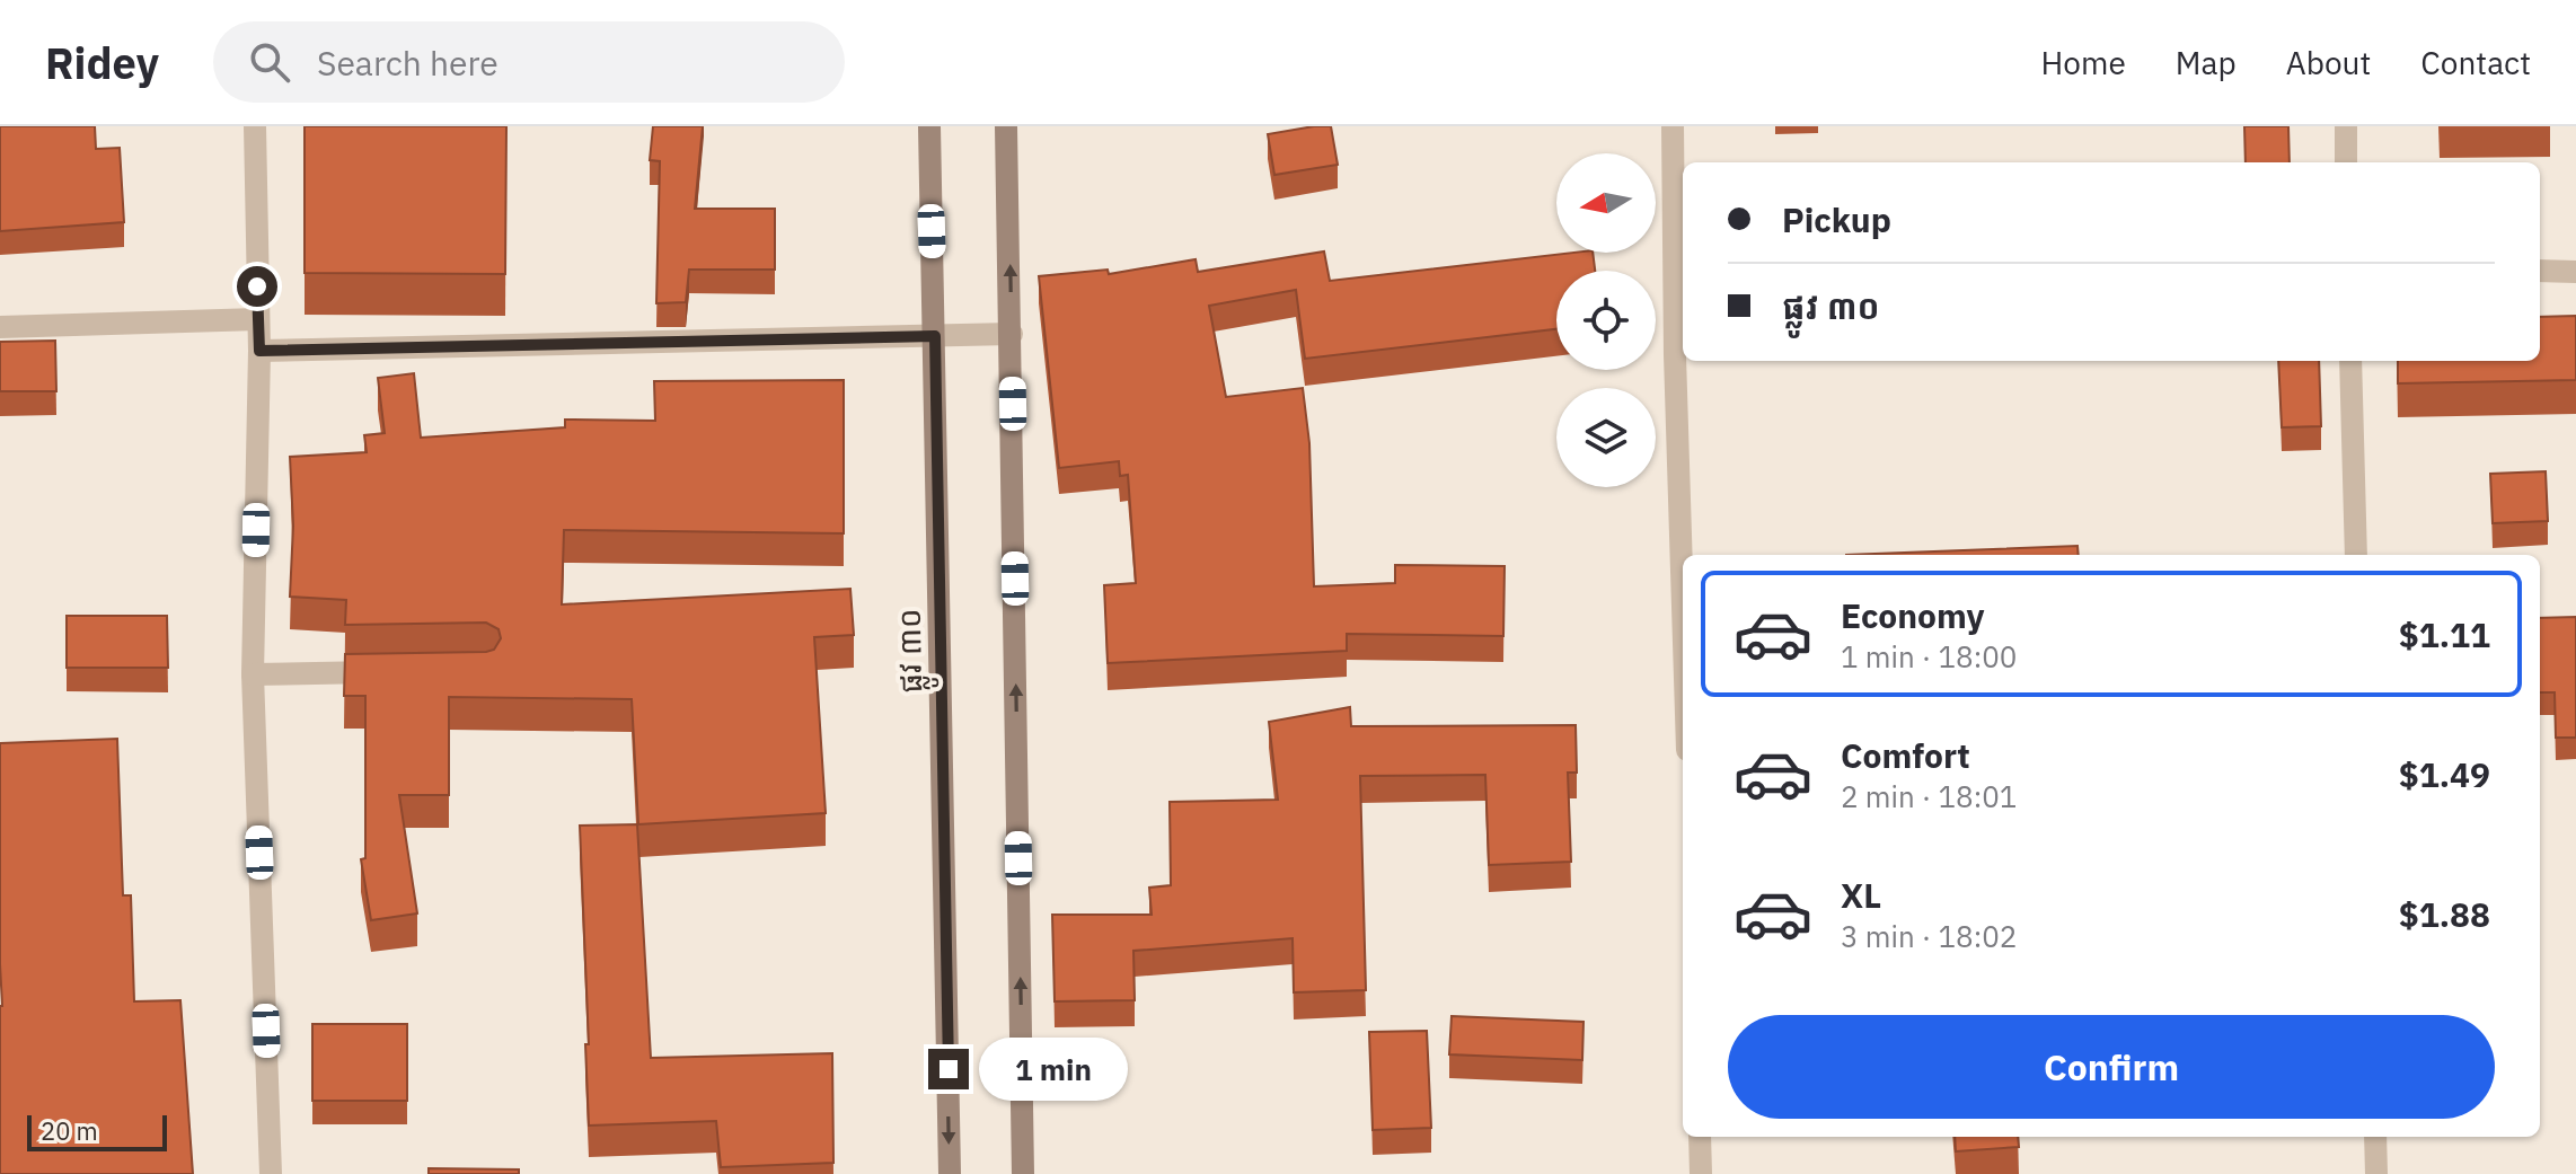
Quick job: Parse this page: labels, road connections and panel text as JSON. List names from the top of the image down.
{
  "streets": {
    "street": ["ផ្លូវ ៣០"]
  },
  "scale_bar": "20 m",
  "north": "left",
  "page": {
    "header": "Ridey",
    "search": "Search here",
    "nav": [
      "Home",
      "Map",
      "About",
      "Contact"
    ],
    "banner": ["Pickup", "ផ្លូវ ៣០"],
    "list": [
      {
        "name": "Economy",
        "note": "1 min · 18:00",
        "value": "$1.11"
      },
      {
        "name": "Comfort",
        "note": "2 min · 18:01",
        "value": "$1.49"
      },
      {
        "name": "XL",
        "note": "3 min · 18:02",
        "value": "$1.88"
      }
    ],
    "buttons": "Confirm",
    "bubble": "1 min",
    "scale": "20 m"
  }
}
